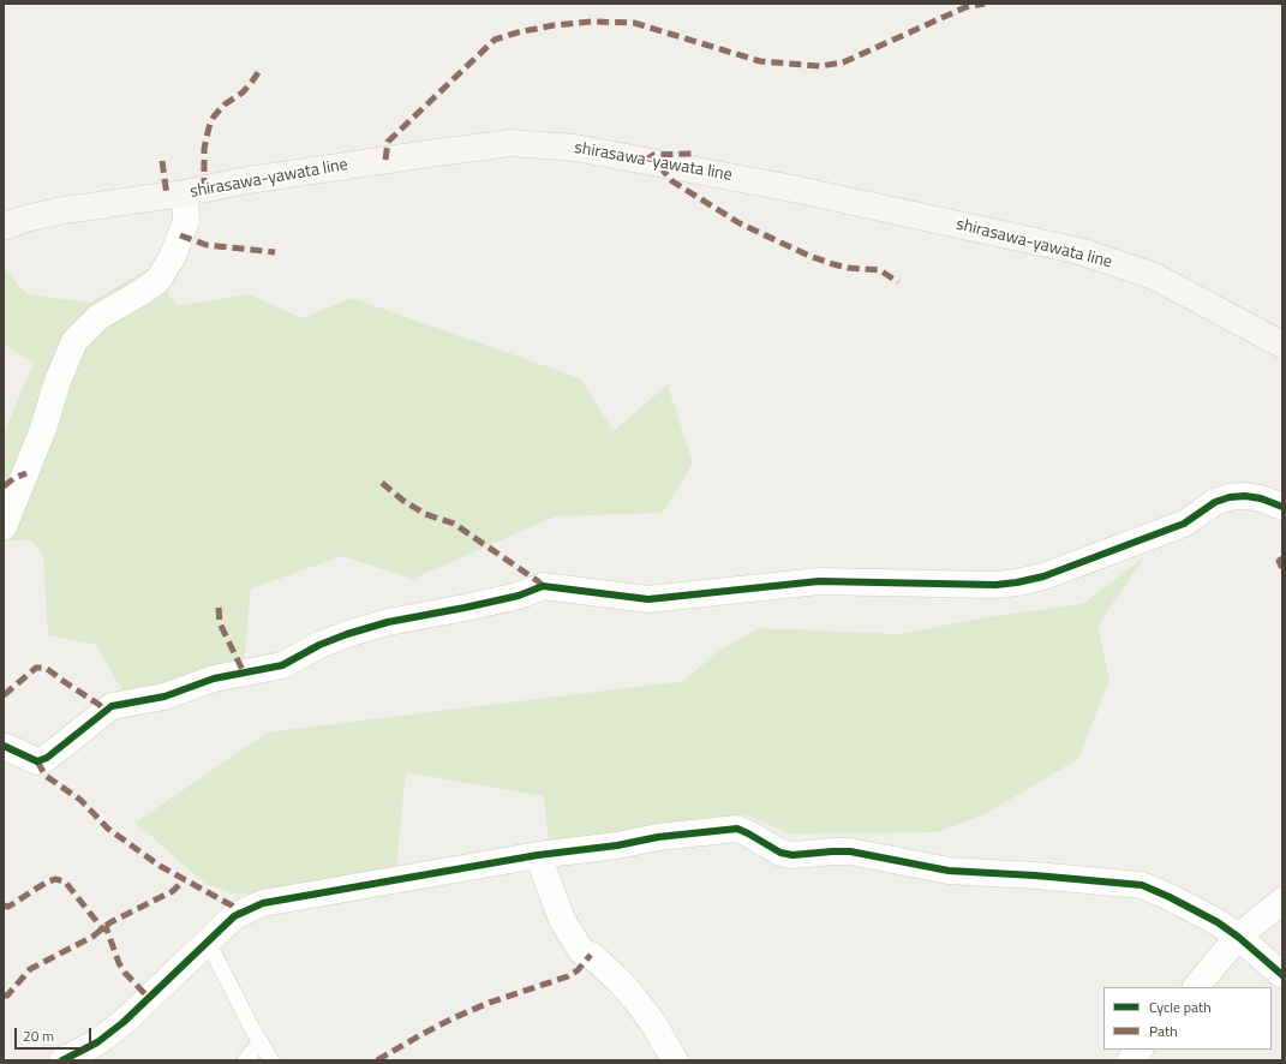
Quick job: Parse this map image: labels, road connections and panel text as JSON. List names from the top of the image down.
{
  "streets": {
    "main road": ["shirasawa-yawata line"]
  },
  "legend": ["Cycle path", "Path"],
  "scale_bar": "20 m"
}
